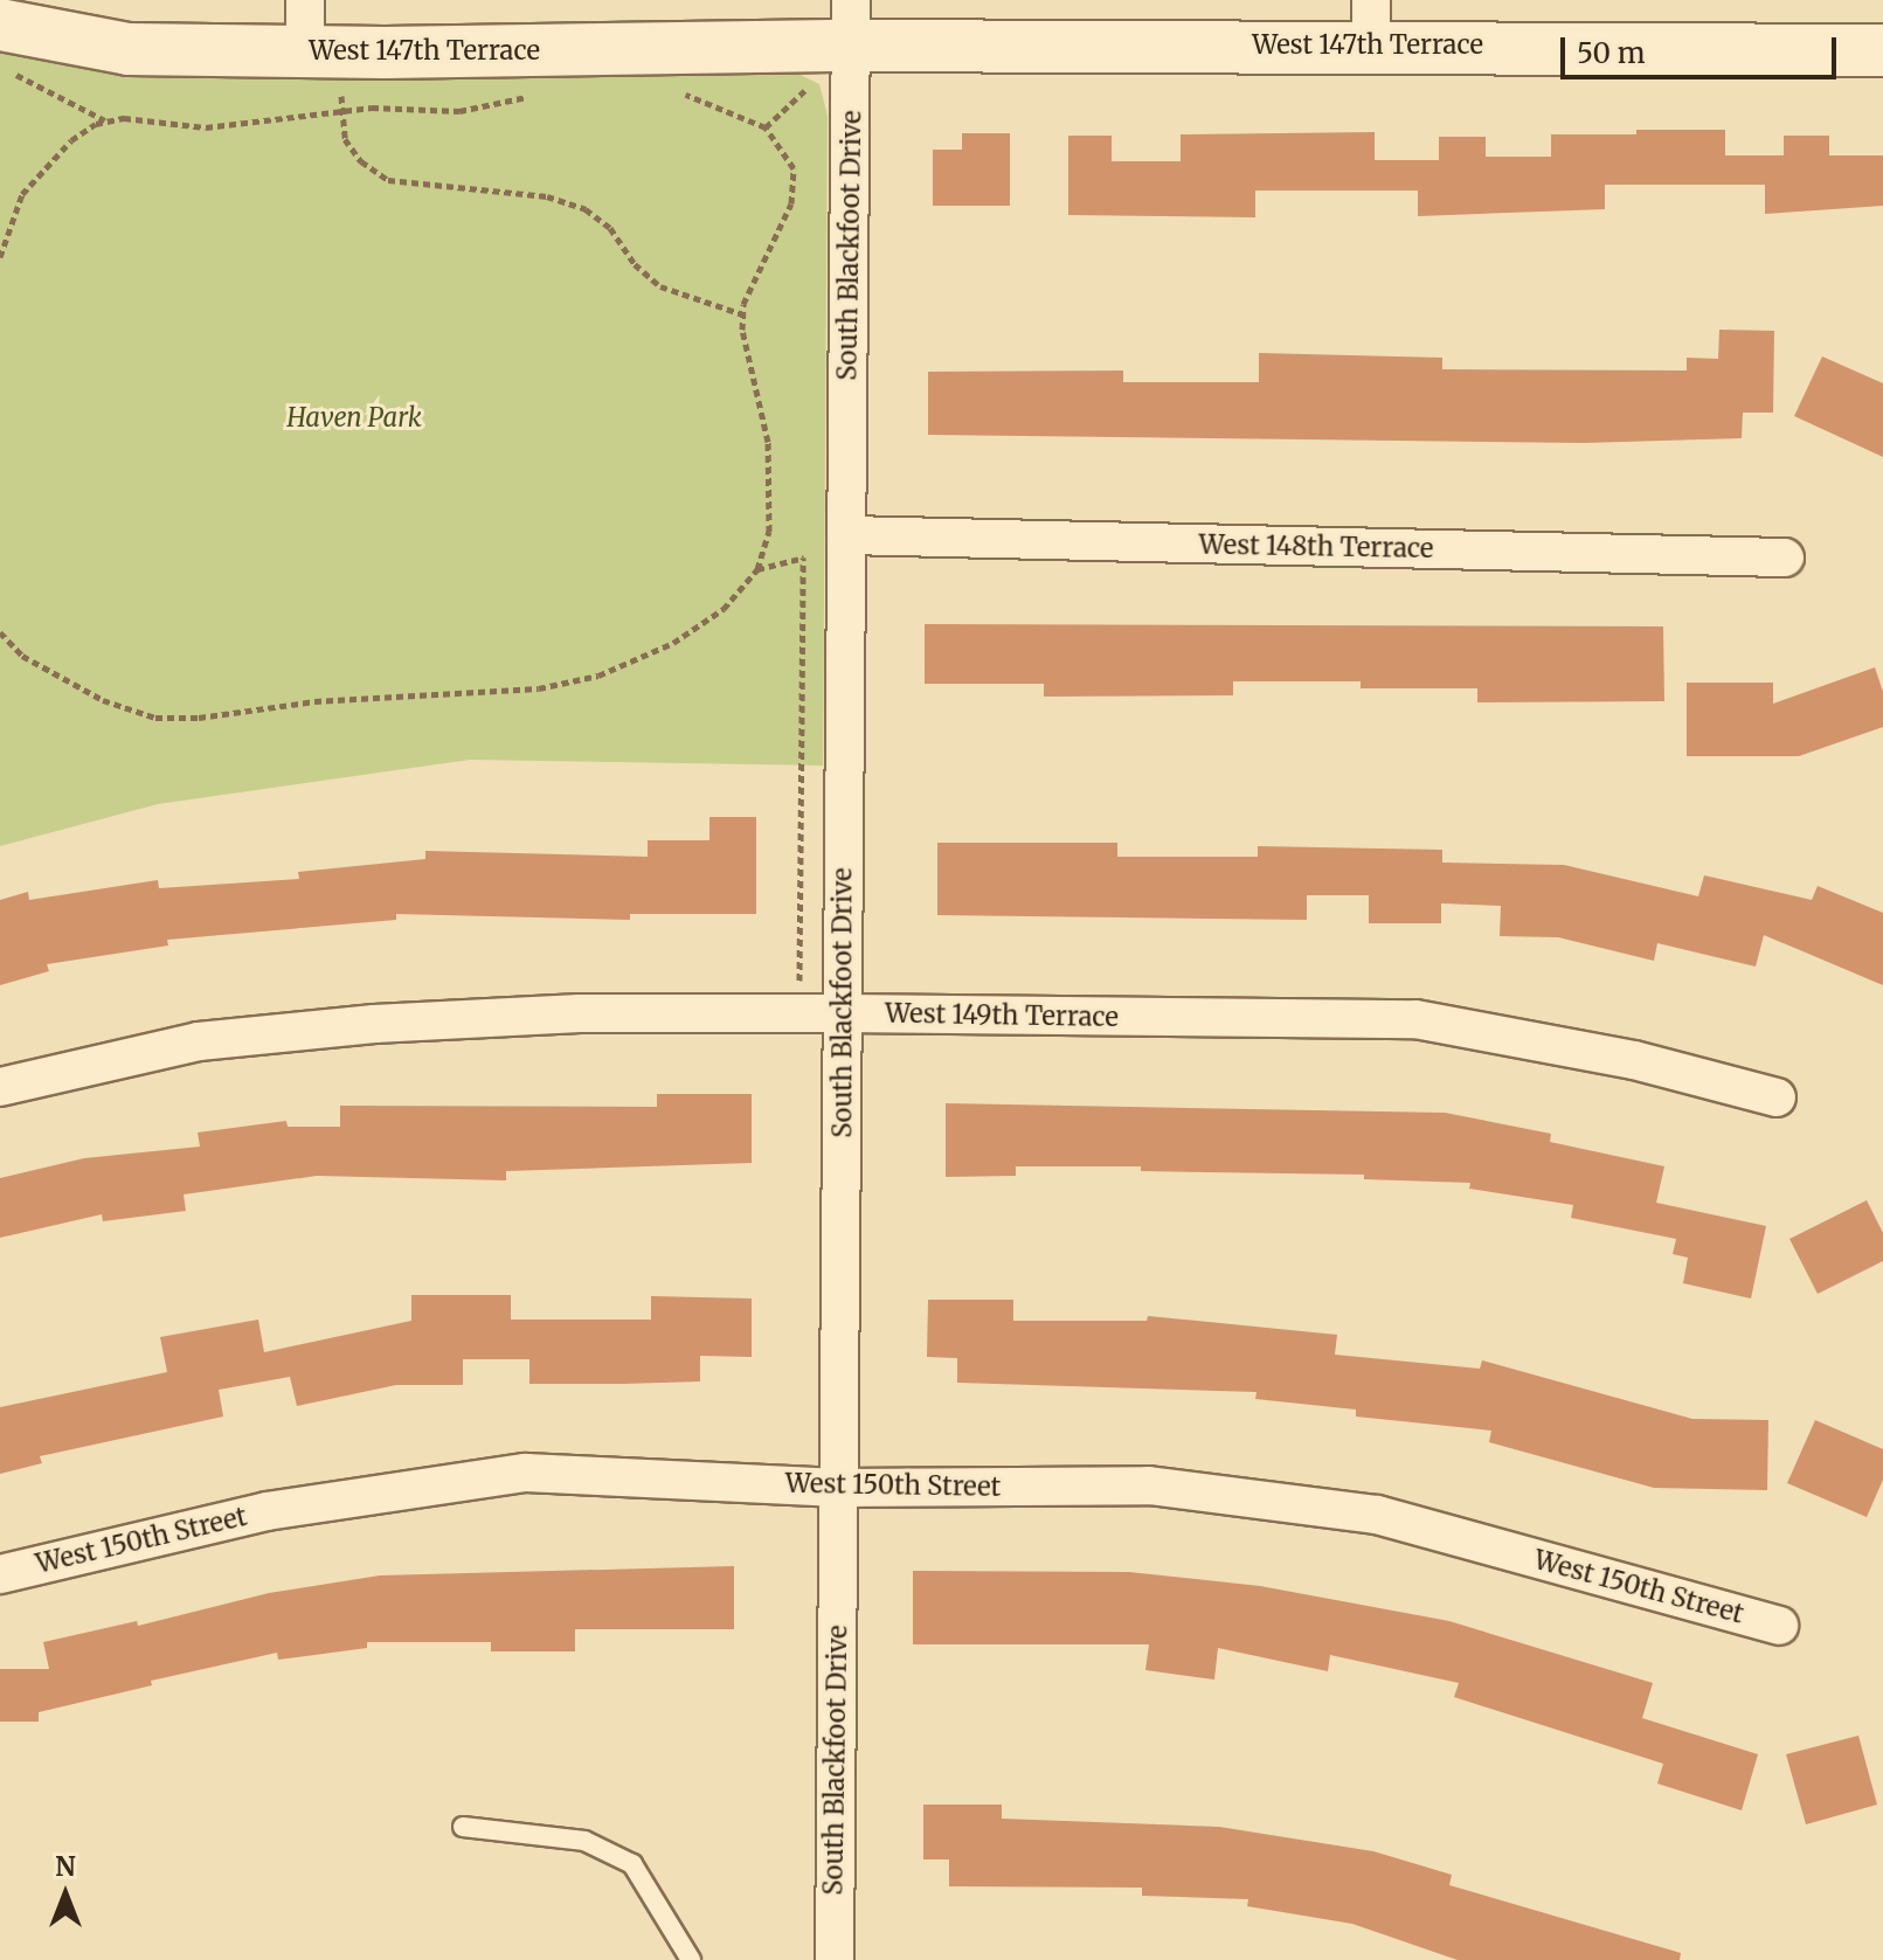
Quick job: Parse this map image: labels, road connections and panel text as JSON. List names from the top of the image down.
{
  "streets": {
    "street": [
      "West 147th Terrace",
      "South Blackfoot Drive",
      "West 148th Terrace",
      "West 149th Terrace",
      "West 150th Street"
    ]
  },
  "crossings": [
    ["West 147th Terrace", "South Blackfoot Drive"],
    ["South Blackfoot Drive", "West 148th Terrace"],
    ["South Blackfoot Drive", "West 149th Terrace"],
    ["South Blackfoot Drive", "West 150th Street"]
  ],
  "parks": ["Haven Park"],
  "scale_bar": "50 m",
  "north": "top"
}
